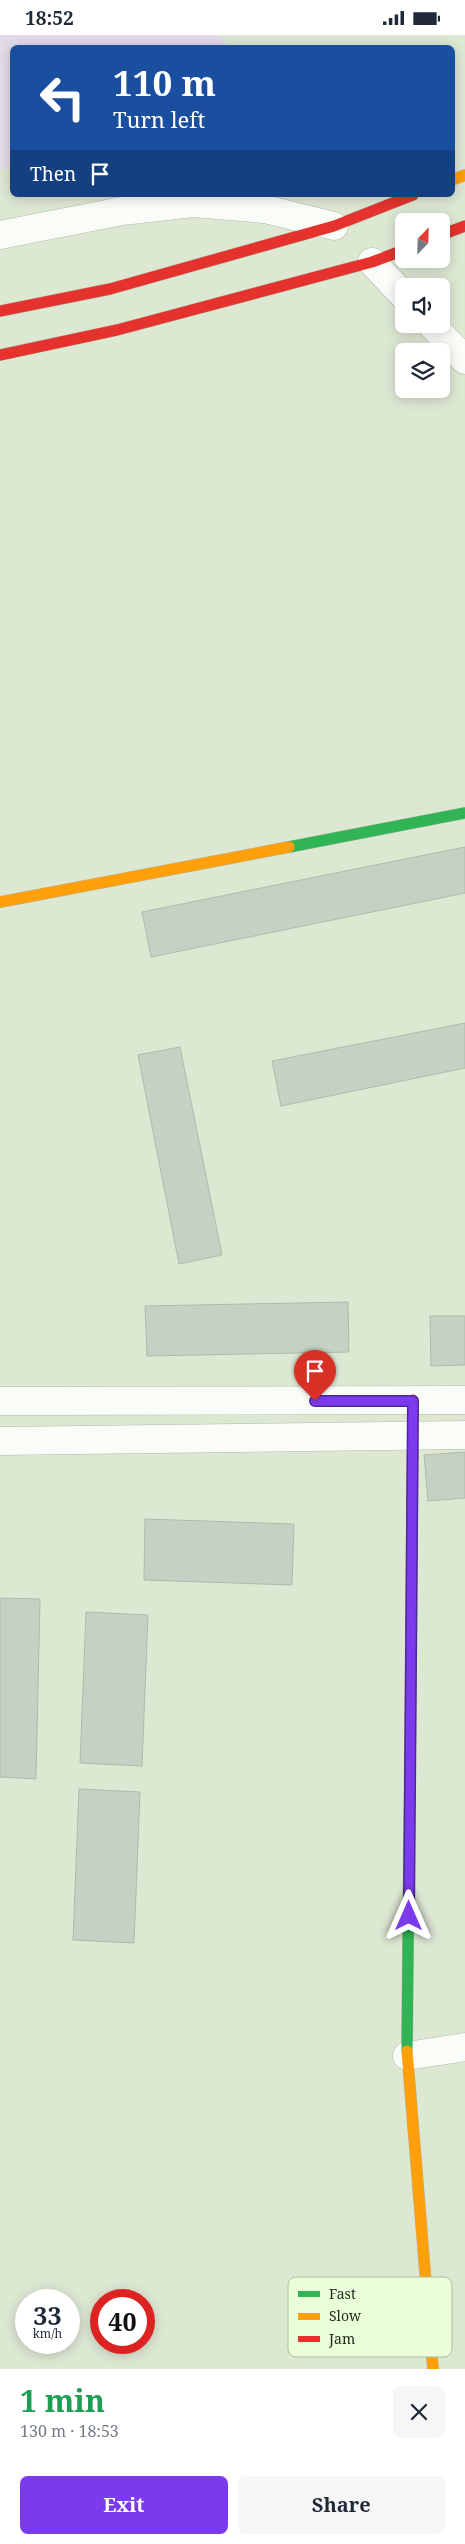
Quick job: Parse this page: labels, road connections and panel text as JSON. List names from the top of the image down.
{
  "legend": ["Fast", "Slow", "Jam"],
  "north": "top right",
  "page": {
    "status": "18:52",
    "turn": ["110 m", "Turn left"],
    "then": "Then",
    "speed": "33 km/h",
    "limit": "40",
    "heading": ["1 min", "130 m · 18:53"],
    "buttons": ["Exit", "Share"]
  }
}
